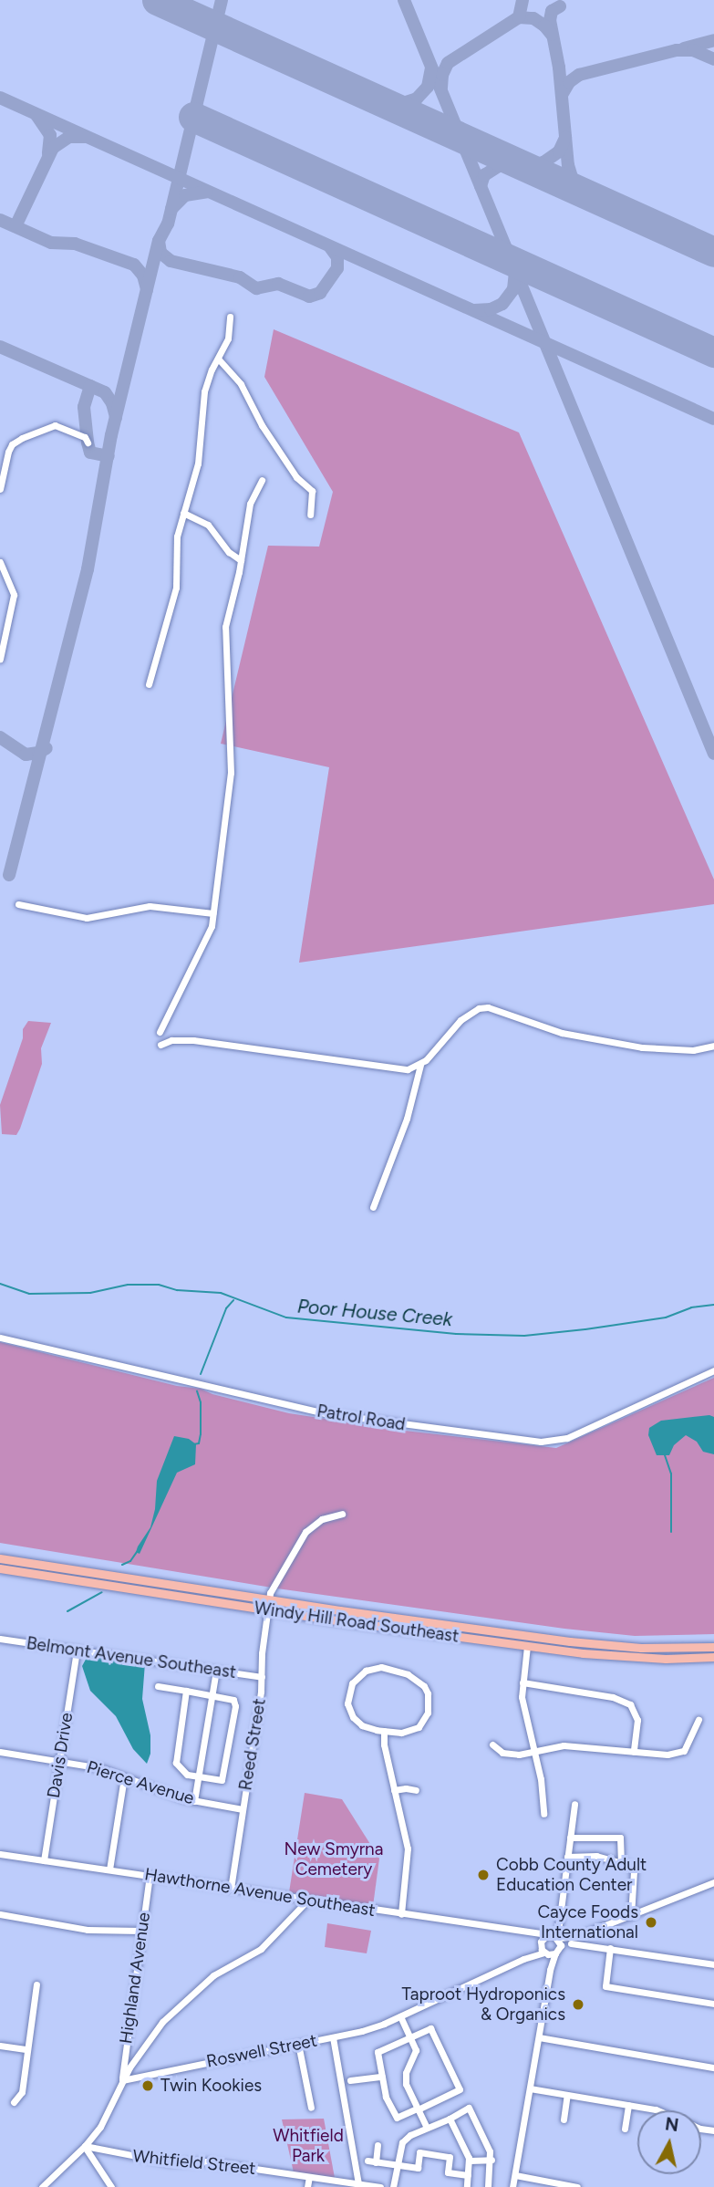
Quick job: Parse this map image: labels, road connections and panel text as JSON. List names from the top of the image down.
{
  "streets": {
    "main road": ["Windy Hill Road Southeast"],
    "street": [
      "Patrol Road",
      "Belmont Avenue Southeast",
      "Reed Street",
      "Davis Drive",
      "Pierce Avenue",
      "Hawthorne Avenue Southeast",
      "Highland Avenue",
      "Roswell Street",
      "Whitfield Street"
    ]
  },
  "crossings": [
    ["Windy Hill Road Southeast", "Reed Street"],
    ["Belmont Avenue Southeast", "Reed Street"],
    ["Belmont Avenue Southeast", "Davis Drive"],
    ["Reed Street", "Pierce Avenue"],
    ["Reed Street", "Hawthorne Avenue Southeast"],
    ["Davis Drive", "Pierce Avenue"],
    ["Davis Drive", "Hawthorne Avenue Southeast"],
    ["Hawthorne Avenue Southeast", "Highland Avenue"],
    ["Hawthorne Avenue Southeast", "Roswell Street"],
    ["Highland Avenue", "Roswell Street"]
  ],
  "water": ["Poor House Creek"],
  "parks": ["New Smyrna Cemetery", "Whitfield Park"],
  "places": [
    "Cobb County Adult Education Center",
    "Cayce Foods International",
    "Taproot Hydroponics & Organics",
    "Twin Kookies"
  ],
  "north": "top"
}
